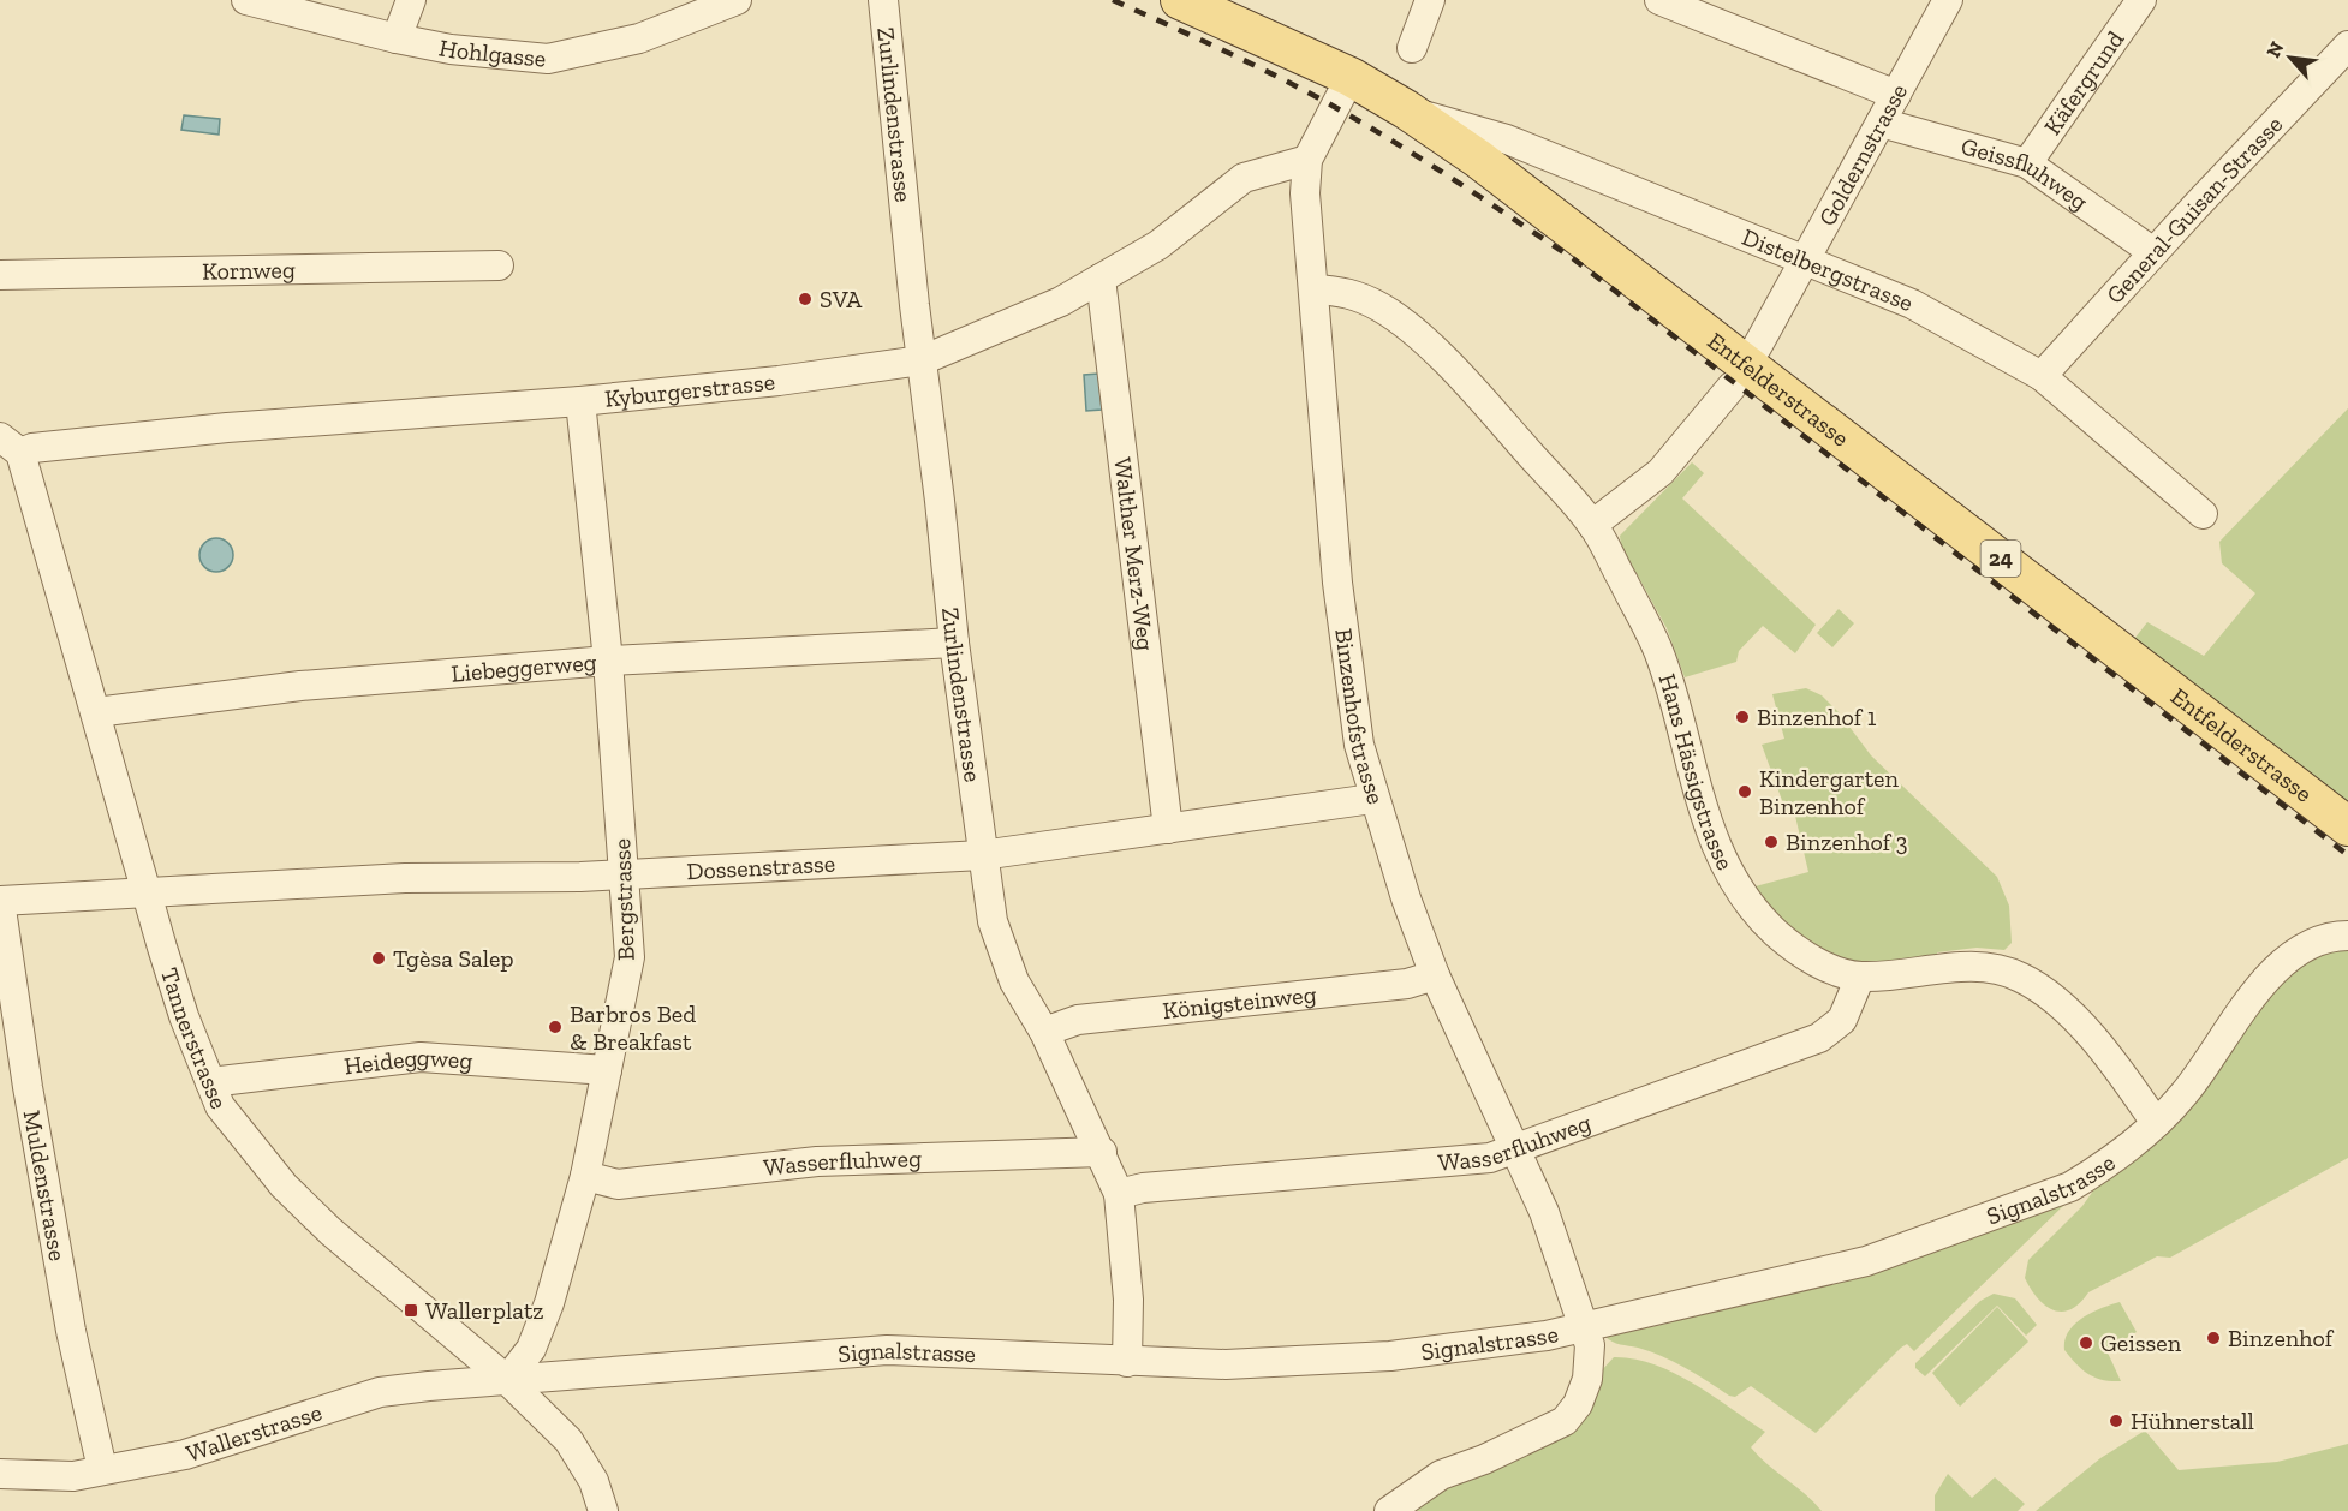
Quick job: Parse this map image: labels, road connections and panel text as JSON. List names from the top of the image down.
{
  "streets": {
    "main road": ["Entfelderstrasse", "24"],
    "street": [
      "Hohlgasse",
      "Käfergrund",
      "Zurlindenstrasse",
      "Goldernstrasse",
      "Geissfluhweg",
      "General-Guisan-Strasse",
      "Kornweg",
      "Distelbergstrasse",
      "Kyburgerstrasse",
      "Walther Merz-Weg",
      "Liebeggerweg",
      "Binzenhofstrasse",
      "Hans Hässigstrasse",
      "Dossenstrasse",
      "Bergstrasse",
      "Königsteinweg",
      "Tannerstrasse",
      "Heideggweg",
      "Wasserfluhweg",
      "Muldenstrasse",
      "Signalstrasse",
      "Wallerstrasse"
    ]
  },
  "crossings": [
    ["Käfergrund", "Geissfluhweg"],
    ["Zurlindenstrasse", "Kyburgerstrasse"],
    ["Zurlindenstrasse", "Liebeggerweg"],
    ["Zurlindenstrasse", "Dossenstrasse"],
    ["Zurlindenstrasse", "Königsteinweg"],
    ["Zurlindenstrasse", "Wasserfluhweg"],
    ["Zurlindenstrasse", "Signalstrasse"],
    ["Goldernstrasse", "Geissfluhweg"],
    ["Goldernstrasse", "Distelbergstrasse"],
    ["Geissfluhweg", "General-Guisan-Strasse"],
    ["General-Guisan-Strasse", "Distelbergstrasse"],
    ["Distelbergstrasse", "Entfelderstrasse"],
    ["Entfelderstrasse", "Binzenhofstrasse"],
    ["Kyburgerstrasse", "Walther Merz-Weg"],
    ["Kyburgerstrasse", "Binzenhofstrasse"],
    ["Kyburgerstrasse", "Bergstrasse"],
    ["Kyburgerstrasse", "Tannerstrasse"],
    ["Walther Merz-Weg", "Dossenstrasse"],
    ["Liebeggerweg", "Bergstrasse"],
    ["Liebeggerweg", "Tannerstrasse"],
    ["Binzenhofstrasse", "Hans Hässigstrasse"],
    ["Binzenhofstrasse", "Dossenstrasse"],
    ["Binzenhofstrasse", "Königsteinweg"],
    ["Binzenhofstrasse", "Wasserfluhweg"],
    ["Binzenhofstrasse", "Signalstrasse"],
    ["Hans Hässigstrasse", "Wasserfluhweg"],
    ["Hans Hässigstrasse", "Signalstrasse"],
    ["Dossenstrasse", "Bergstrasse"],
    ["Dossenstrasse", "Tannerstrasse"],
    ["Dossenstrasse", "Muldenstrasse"],
    ["Bergstrasse", "Tannerstrasse"],
    ["Bergstrasse", "Heideggweg"],
    ["Bergstrasse", "Wasserfluhweg"],
    ["Bergstrasse", "Signalstrasse"],
    ["Bergstrasse", "Wallerstrasse"],
    ["Tannerstrasse", "Heideggweg"],
    ["Tannerstrasse", "Signalstrasse"],
    ["Tannerstrasse", "Wallerstrasse"],
    ["Muldenstrasse", "Wallerstrasse"],
    ["Signalstrasse", "Wallerstrasse"]
  ],
  "places": {
    "other": [
      "SVA",
      "Binzenhof 1",
      "Kindergarten Binzenhof",
      "Binzenhof 3",
      "Tgèsa Salep",
      "Barbros Bed & Breakfast",
      "Binzenhof",
      "Geissen",
      "Hühnerstall"
    ],
    "transit": ["Wallerplatz"]
  },
  "north": "top left"
}
